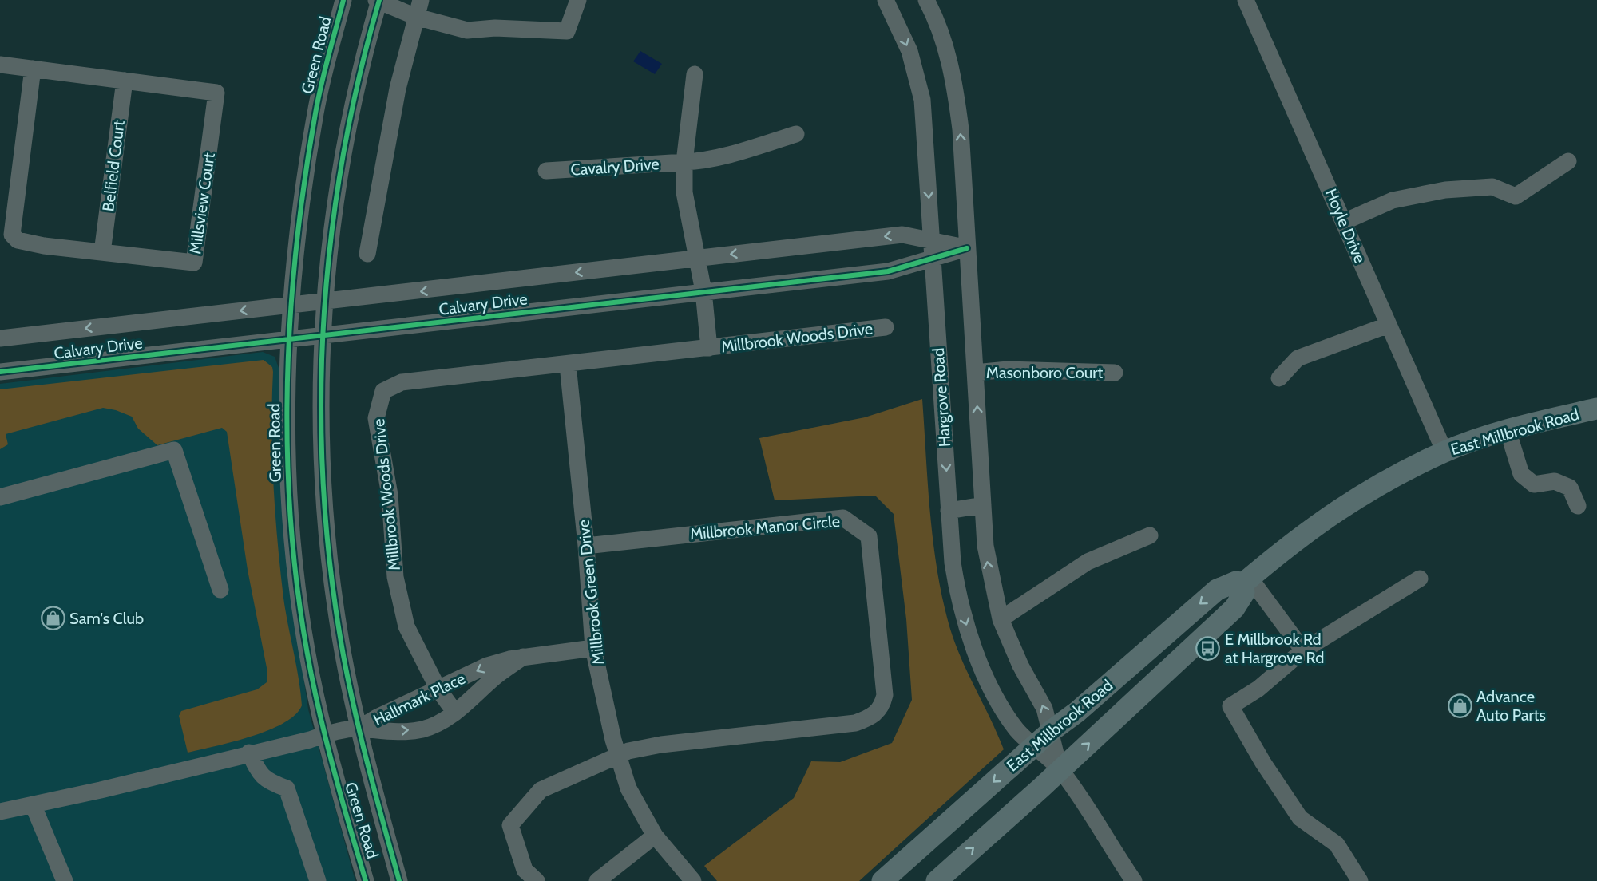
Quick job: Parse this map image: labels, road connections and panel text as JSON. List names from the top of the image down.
{
  "streets": {
    "main road": ["East Millbrook Road"],
    "street": [
      "Green Road",
      "Belfield Court",
      "Cavalry Drive",
      "Millsview Court",
      "Hoyle Drive",
      "Calvary Drive",
      "Millbrook Woods Drive",
      "Masonboro Court",
      "Hargrove Road",
      "Millbrook Manor Circle",
      "Millbrook Green Drive",
      "Hallmark Place"
    ]
  },
  "crossings": [
    ["Green Road", "Calvary Drive"],
    ["Green Road", "Hallmark Place"],
    ["Belfield Court", "Millsview Court"],
    ["Hoyle Drive", "East Millbrook Road"],
    ["Calvary Drive", "Millbrook Woods Drive"],
    ["Calvary Drive", "Hargrove Road"],
    ["Millbrook Woods Drive", "Millbrook Green Drive"],
    ["Millbrook Woods Drive", "Hallmark Place"],
    ["Masonboro Court", "Hargrove Road"],
    ["Hargrove Road", "East Millbrook Road"],
    ["Millbrook Manor Circle", "Millbrook Green Drive"],
    ["Millbrook Green Drive", "Hallmark Place"]
  ],
  "places": {
    "shop": ["Sam's Club", "Advance Auto Parts"],
    "bus stop": ["E Millbrook Rd at Hargrove Rd"]
  }
}
